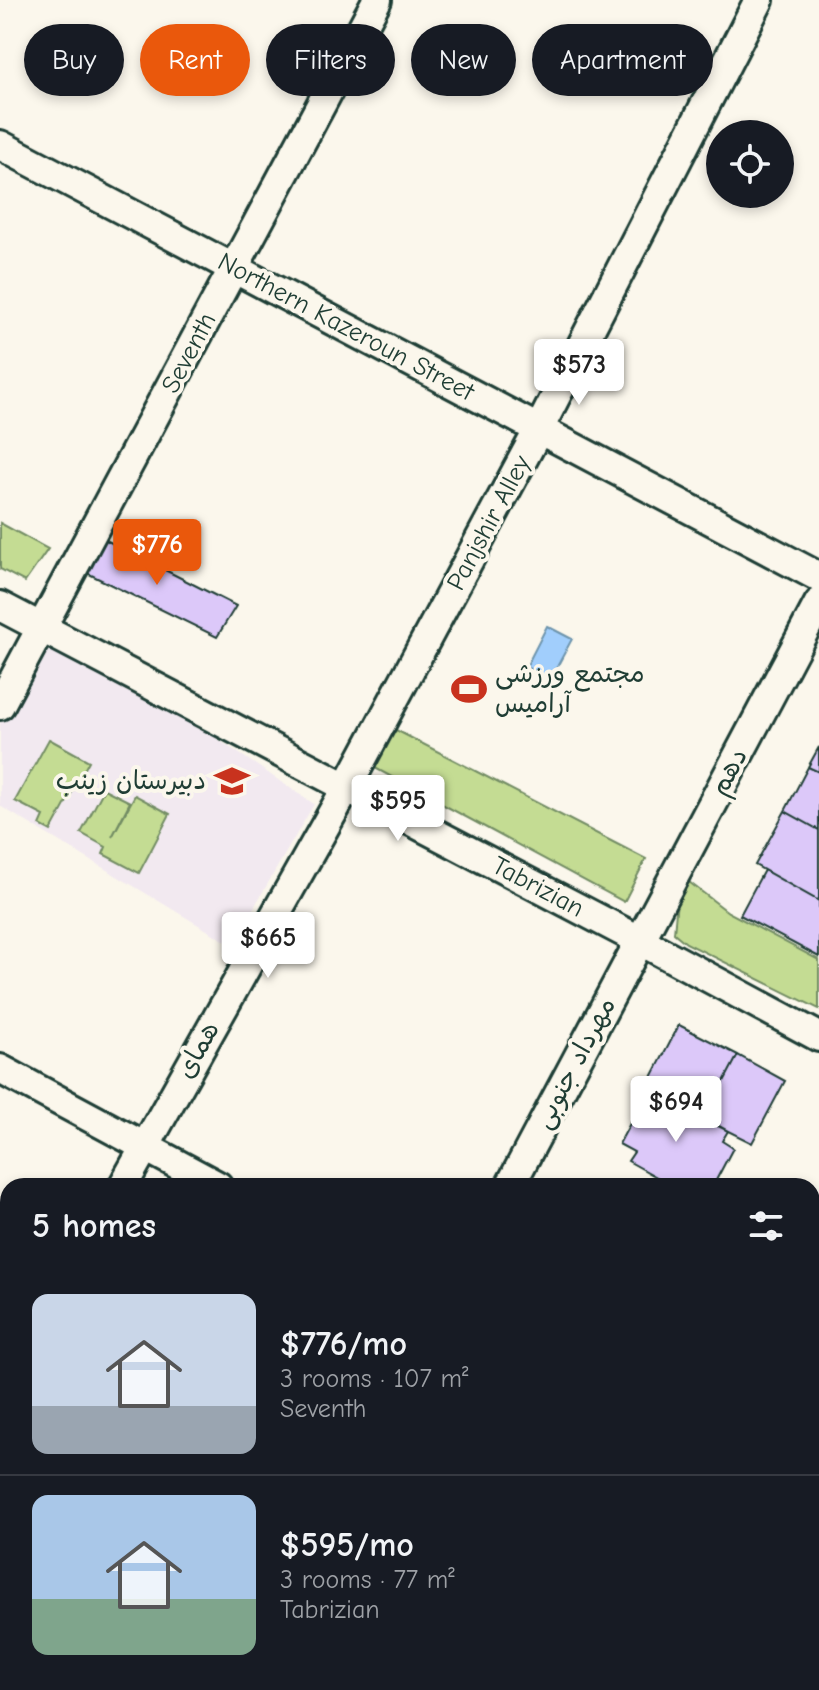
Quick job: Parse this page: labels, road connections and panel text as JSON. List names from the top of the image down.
{
  "streets": {
    "street": [
      "Northern Kazeroun Street",
      "Seventh",
      "Panjshir Alley",
      "دهم",
      "Tabrizian",
      "همای",
      "مهرداد جنوبی"
    ]
  },
  "crossings": [
    ["Northern Kazeroun Street", "Seventh"],
    ["Northern Kazeroun Street", "Panjshir Alley"],
    ["Seventh", "Tabrizian"],
    ["Panjshir Alley", "Tabrizian"],
    ["Panjshir Alley", "همای"],
    ["دهم", "Tabrizian"],
    ["دهم", "مهرداد جنوبی"],
    ["Tabrizian", "همای"],
    ["Tabrizian", "مهرداد جنوبی"]
  ],
  "places": {
    "sports": ["مجتمع ورزشی آرامیس"],
    "school or university": ["دبیرستان زینب"]
  },
  "page": {
    "chip": [
      "Buy",
      "Rent",
      "Filters",
      "New",
      "Apartment"
    ],
    "price": [
      "$573",
      "$776",
      "$595",
      "$665",
      "$694"
    ],
    "heading": "5 homes",
    "list": [
      {
        "name": "$776/mo",
        "note": "3 rooms · 107 m² · Seventh"
      },
      {
        "name": "$595/mo",
        "note": "3 rooms · 77 m² · Tabrizian"
      }
    ]
  }
}
